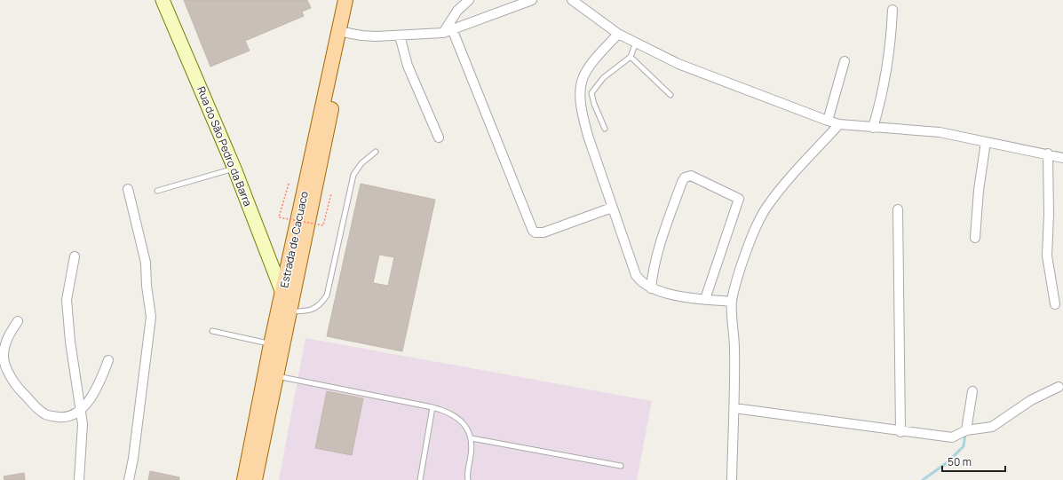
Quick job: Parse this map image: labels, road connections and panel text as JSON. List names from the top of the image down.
{
  "streets": {
    "main road": ["Estrada de Cacuaco"],
    "street": ["Rua do São Pedro da Barra"]
  },
  "crossings": [
    ["Rua do São Pedro da Barra", "Estrada de Cacuaco"]
  ],
  "scale_bar": "50 m"
}
